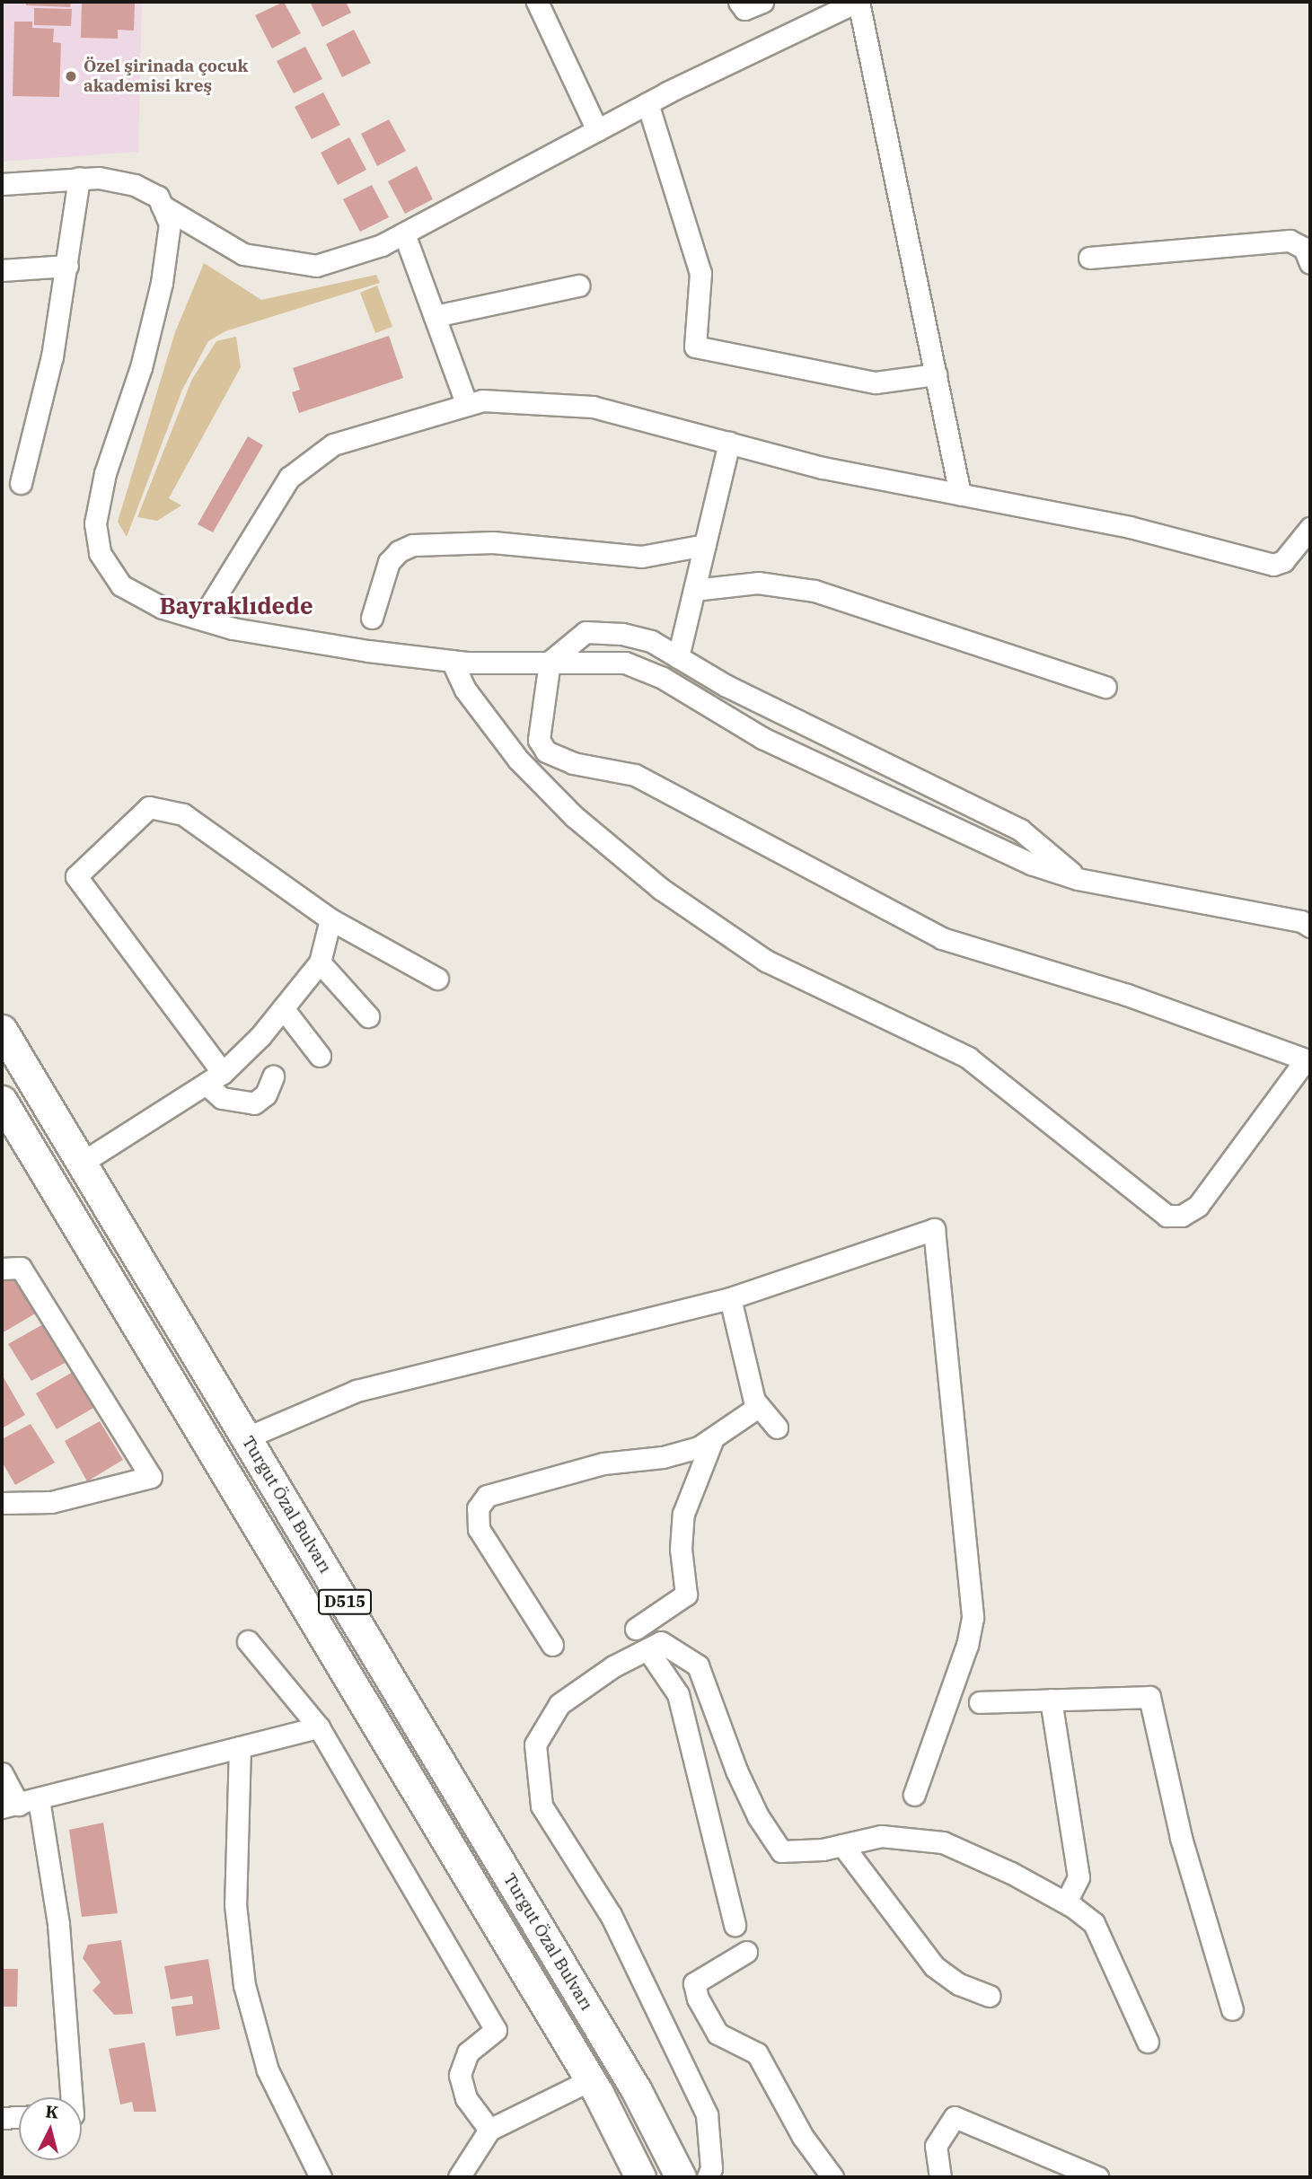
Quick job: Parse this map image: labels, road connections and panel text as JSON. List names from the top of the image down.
{
  "streets": {
    "highway": ["Turgut Özal Bulvarı", "D515"]
  },
  "districts": ["Bayraklıdede"],
  "places": ["Özel şirinada çocuk akademisi kreş"],
  "north": "top"
}
